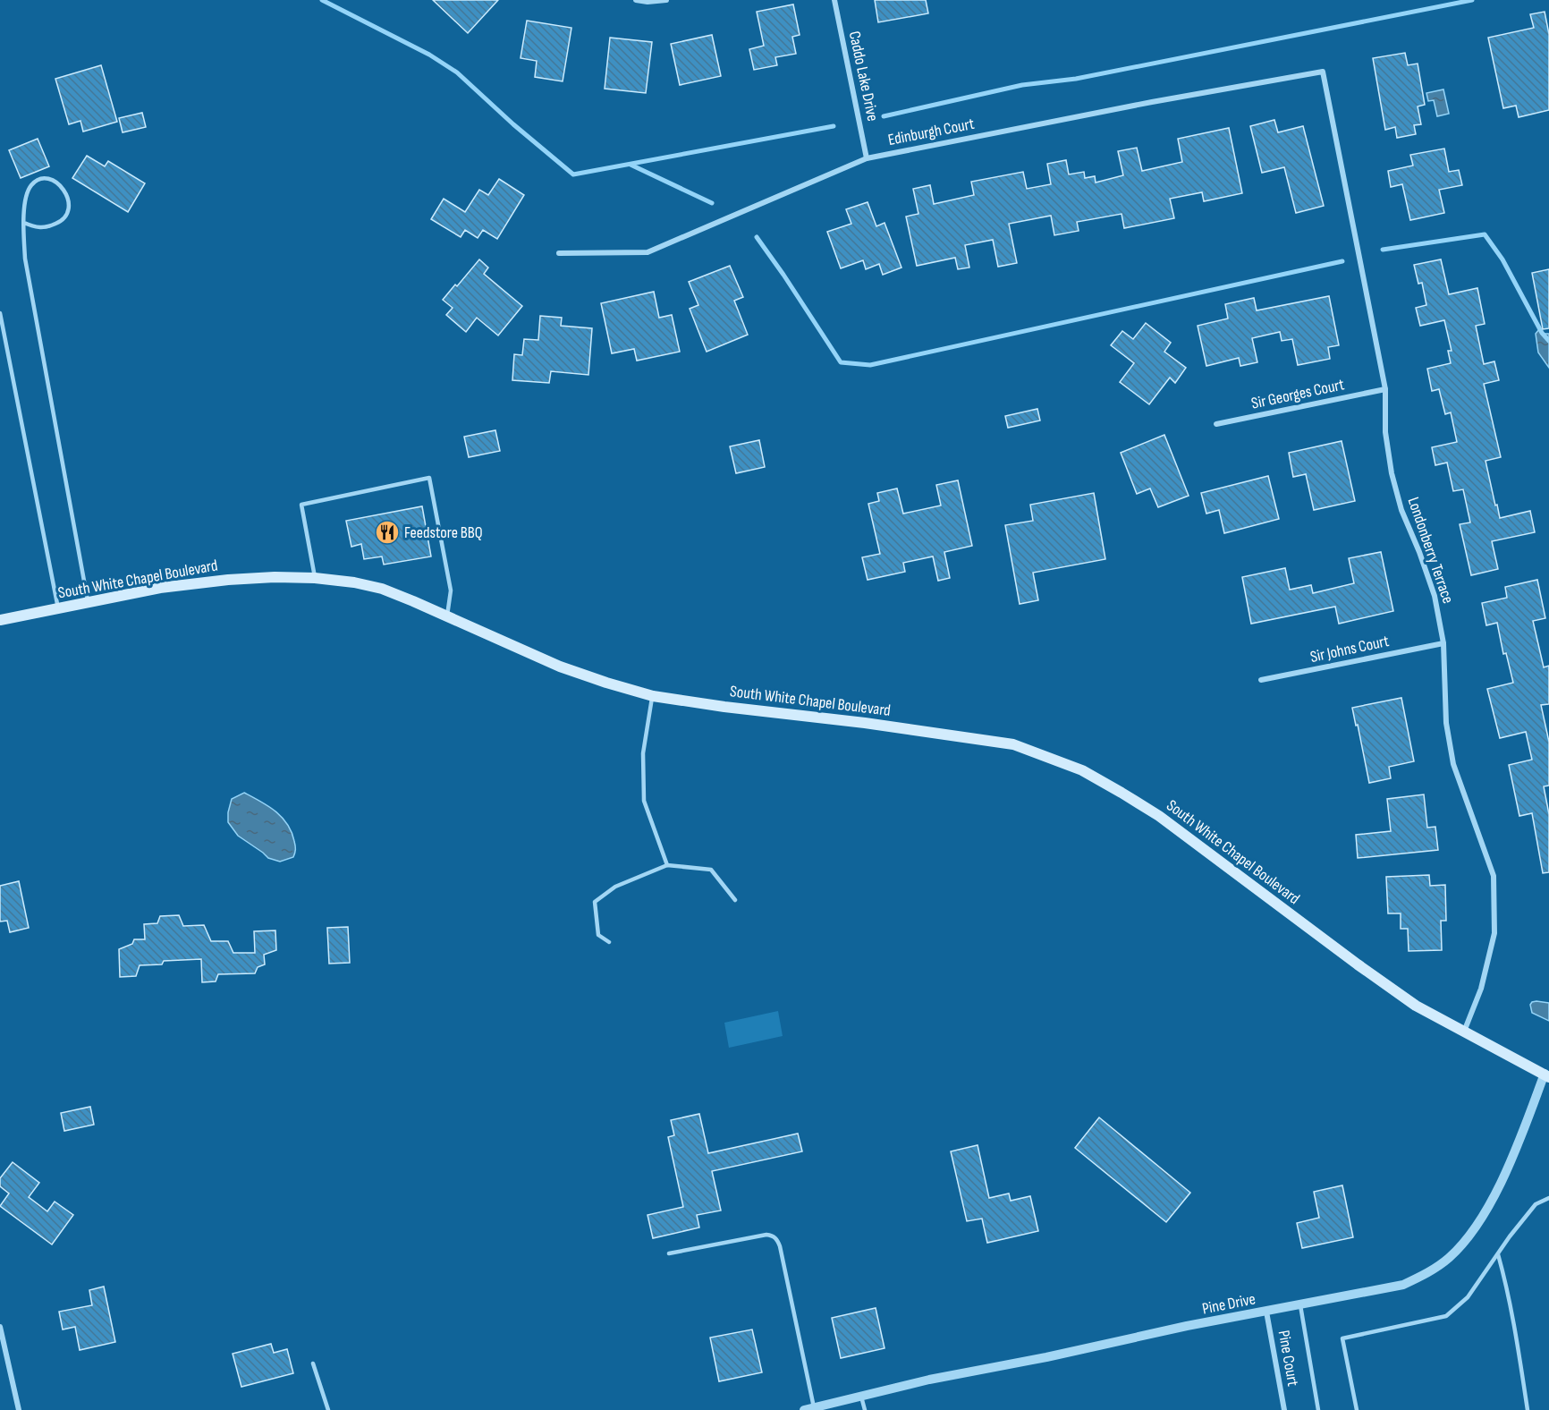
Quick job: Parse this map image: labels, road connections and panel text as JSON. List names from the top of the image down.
{
  "streets": {
    "main road": ["South White Chapel Boulevard"],
    "street": [
      "Caddo Lake Drive",
      "Edinburgh Court",
      "Sir Georges Court",
      "Londonberry Terrace",
      "Sir Johns Court",
      "Pine Drive",
      "Pine Court"
    ]
  },
  "crossings": [
    ["Caddo Lake Drive", "Edinburgh Court"],
    ["Edinburgh Court", "Londonberry Terrace"],
    ["Sir Georges Court", "Londonberry Terrace"],
    ["Londonberry Terrace", "South White Chapel Boulevard"],
    ["Londonberry Terrace", "Sir Johns Court"],
    ["South White Chapel Boulevard", "Pine Drive"],
    ["Pine Drive", "Pine Court"]
  ],
  "places": {
    "restaurant": ["Feedstore BBQ"]
  }
}
